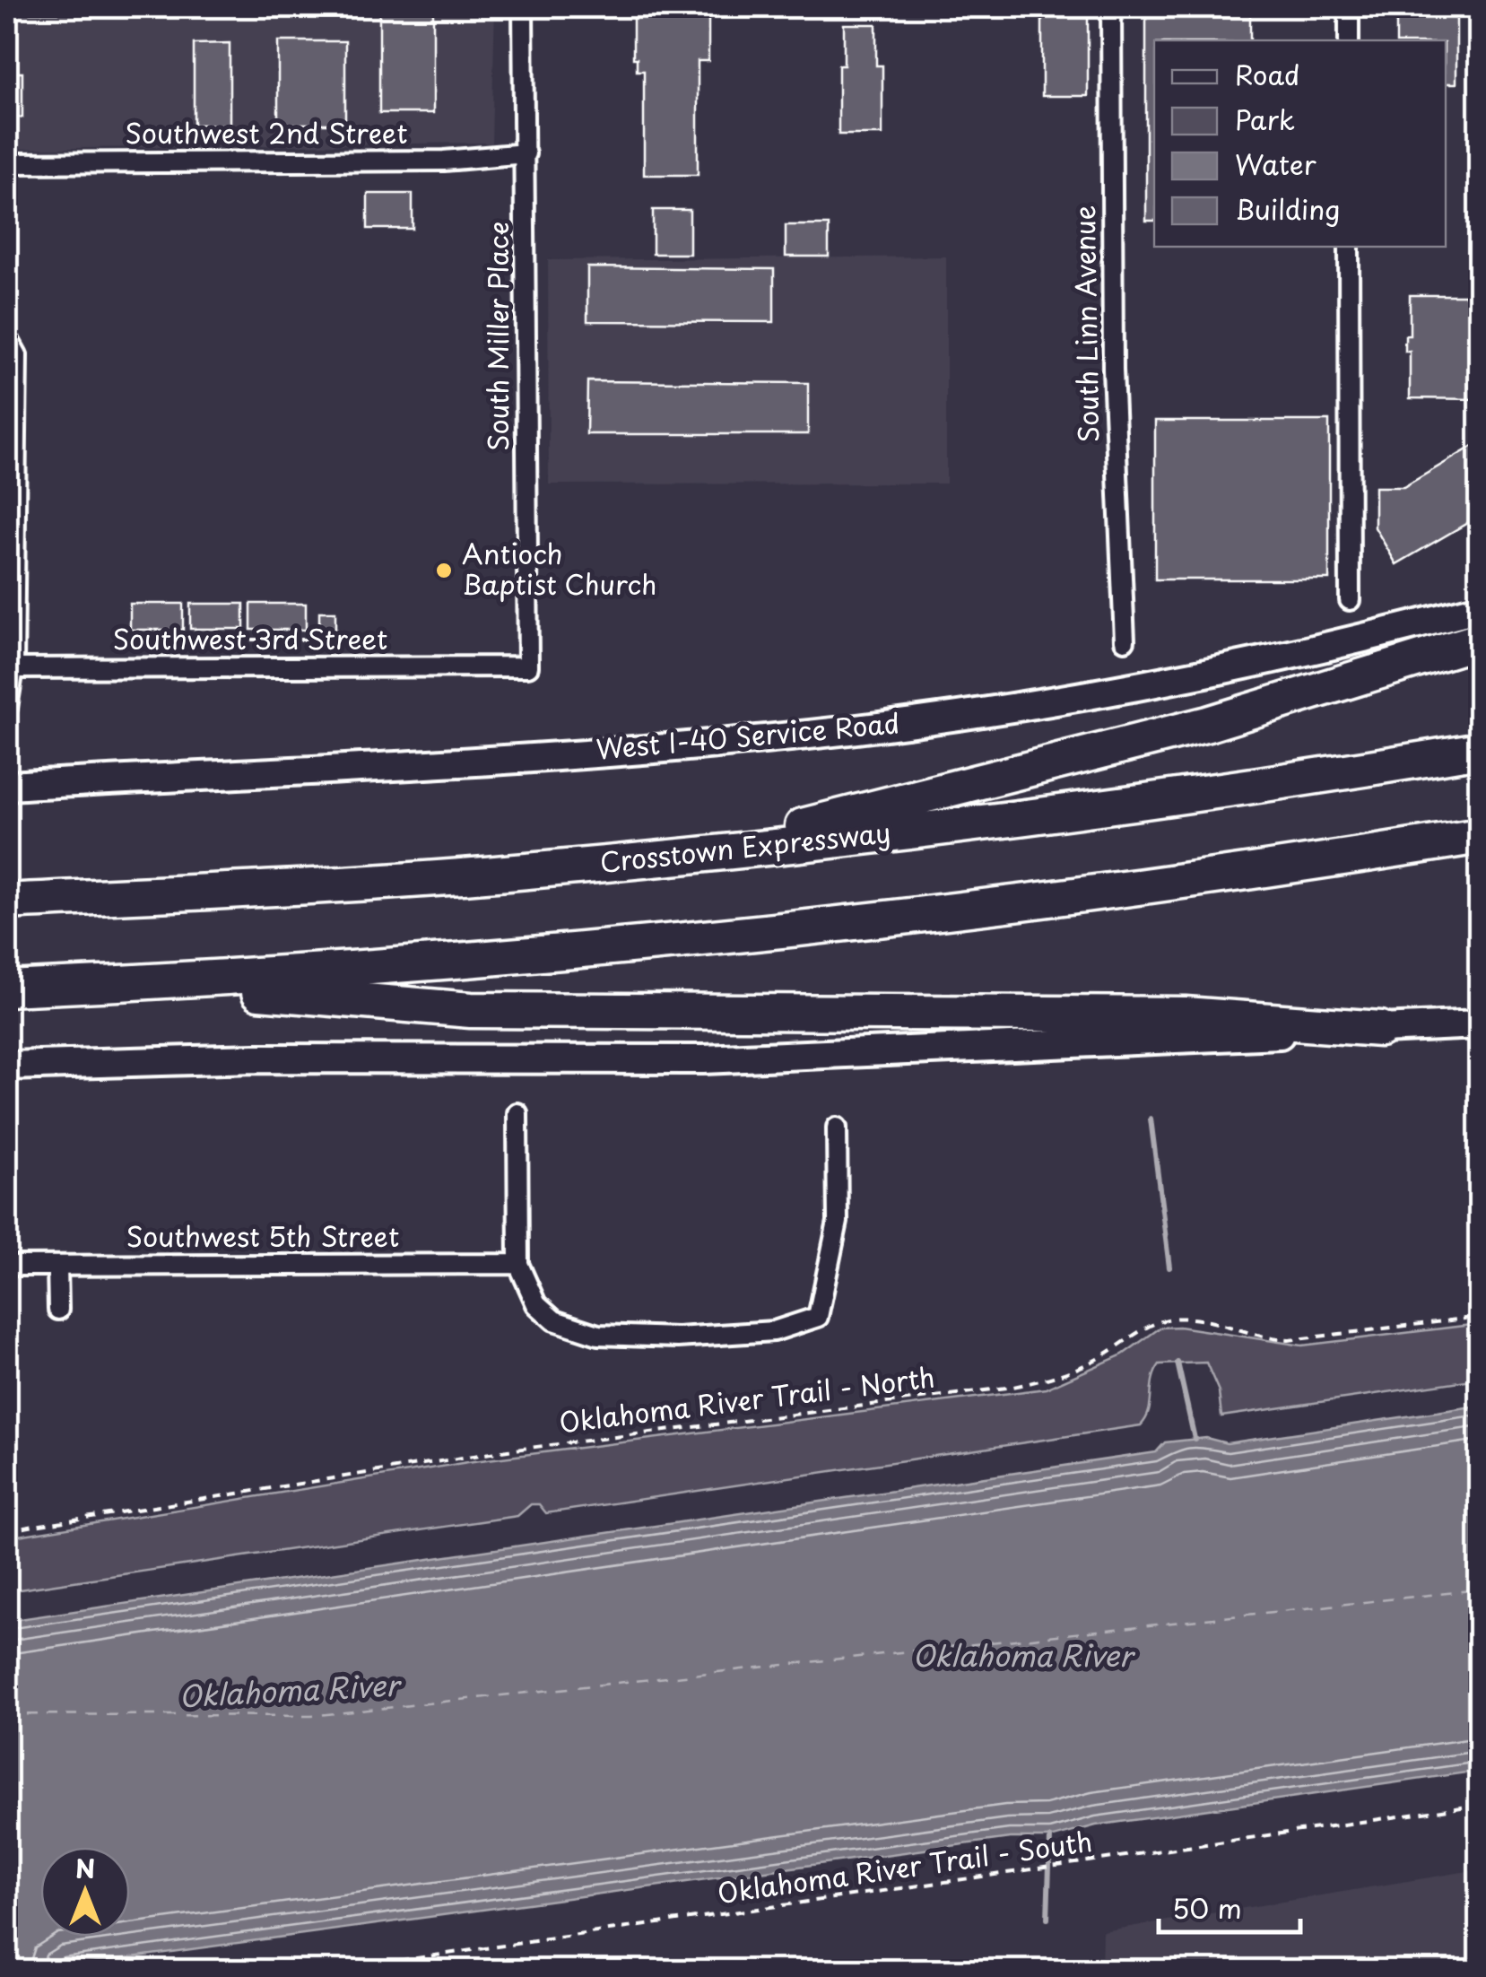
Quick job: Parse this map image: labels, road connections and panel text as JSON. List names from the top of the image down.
{
  "streets": {
    "highway": ["Crosstown Expressway"],
    "main road": ["West I-40 Service Road"],
    "street": [
      "Southwest 2nd Street",
      "South Linn Avenue",
      "South Miller Place",
      "Southwest 3rd Street",
      "Southwest 5th Street"
    ],
    "path": ["Oklahoma River Trail - North", "Oklahoma River Trail - South"]
  },
  "crossings": [
    ["Southwest 2nd Street", "South Miller Place"],
    ["South Miller Place", "Southwest 3rd Street"]
  ],
  "water": ["Oklahoma River"],
  "places": ["Antioch Baptist Church"],
  "legend": [
    "Road",
    "Park",
    "Water",
    "Building"
  ],
  "scale_bar": "50 m",
  "north": "top"
}
